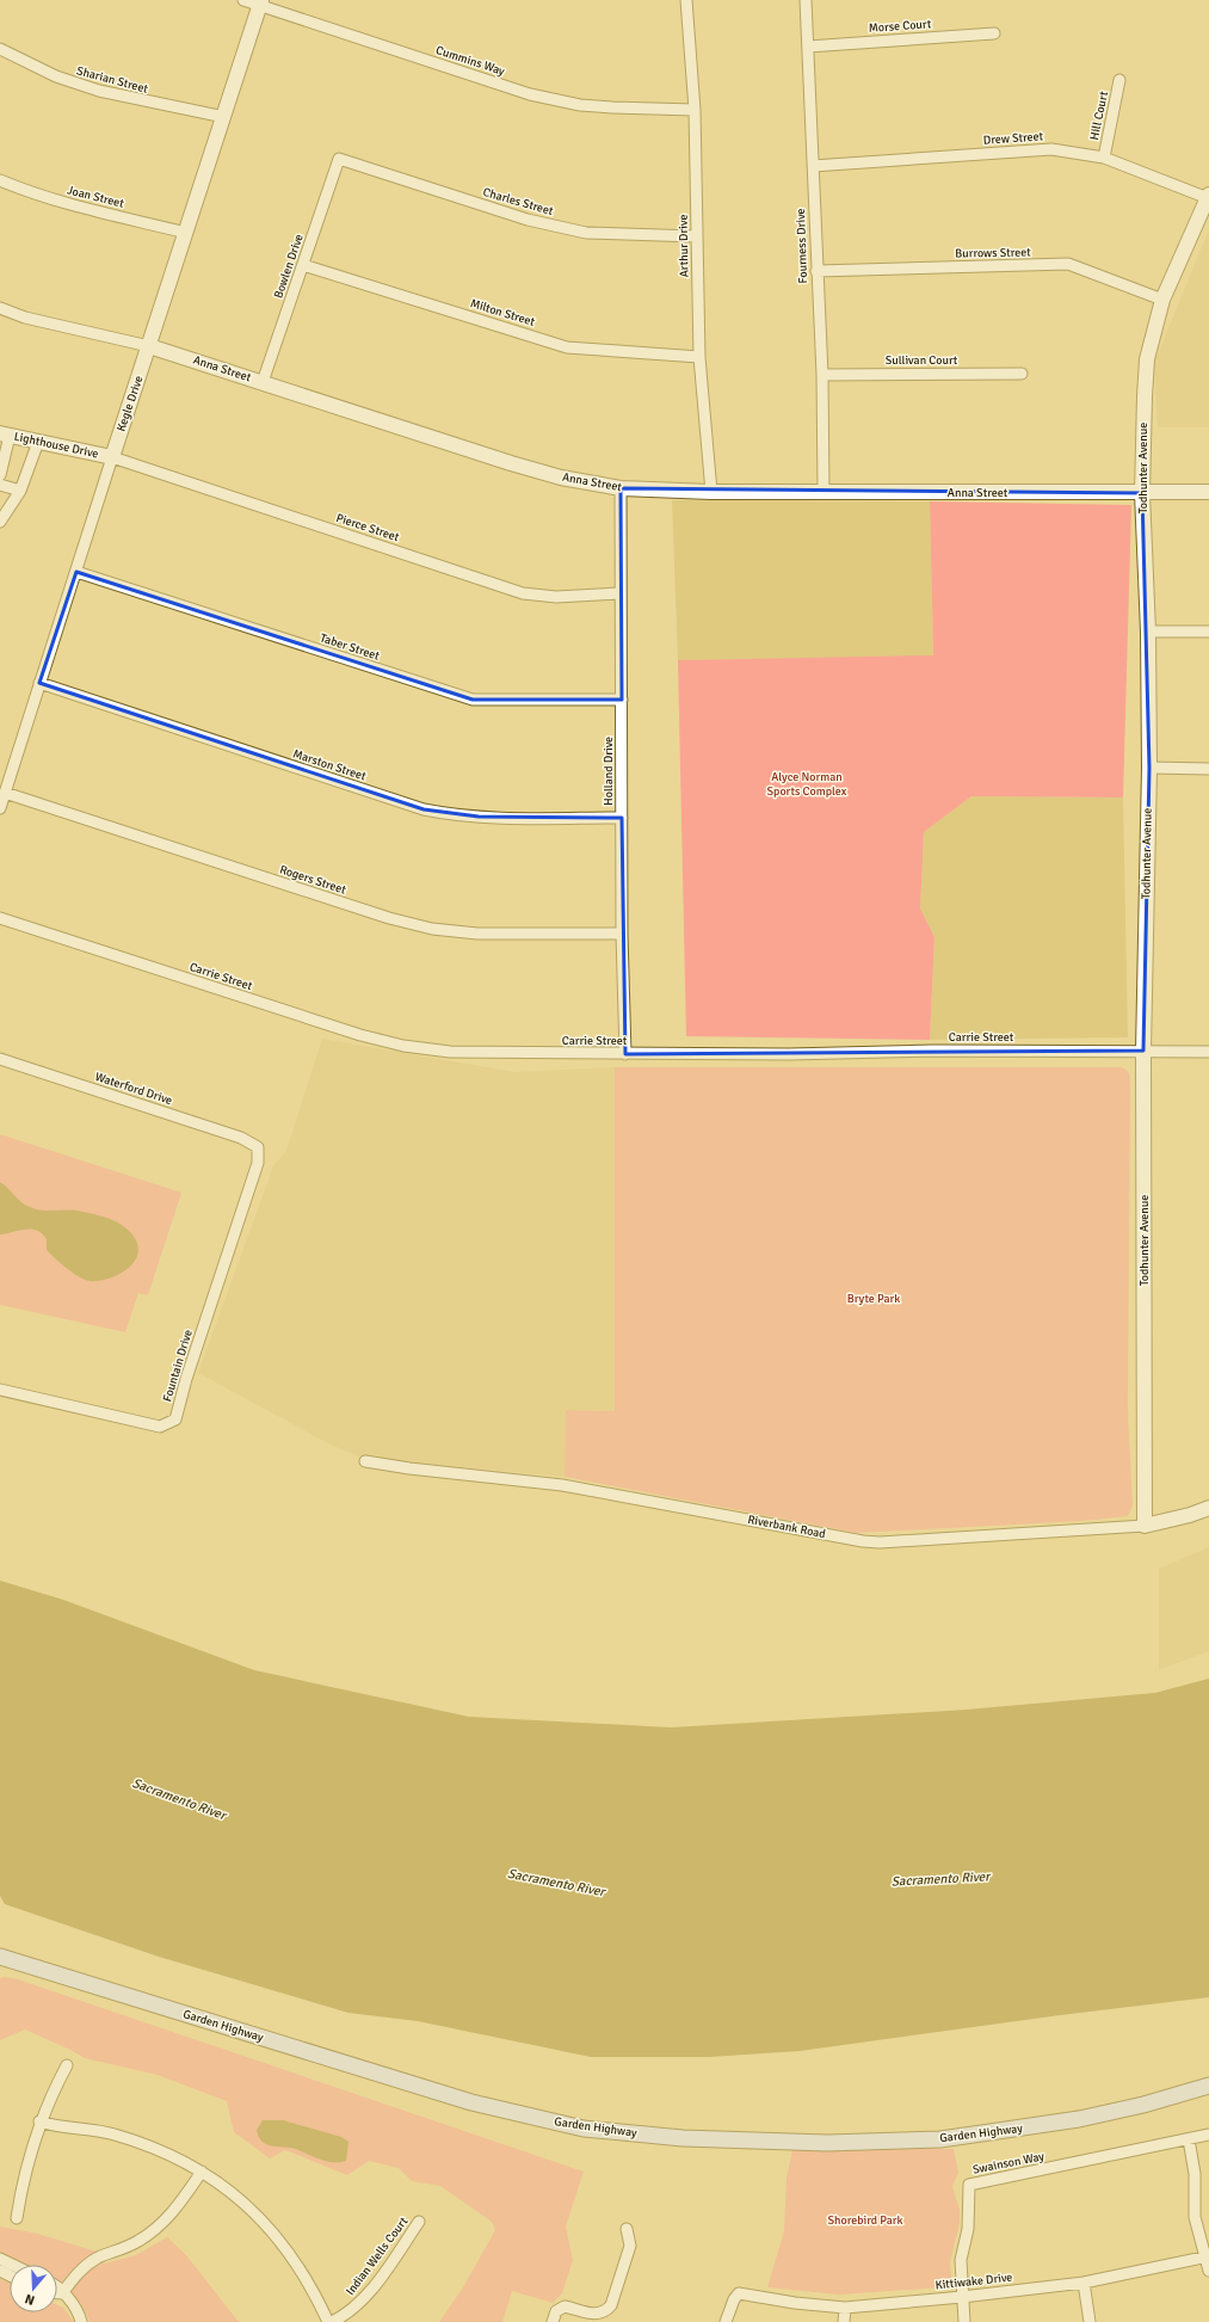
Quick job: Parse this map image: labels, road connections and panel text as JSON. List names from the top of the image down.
{
  "streets": {
    "main road": ["Garden Highway"],
    "street": [
      "Morse Court",
      "Cummins Way",
      "Sharian Street",
      "Hill Court",
      "Drew Street",
      "Joan Street",
      "Charles Street",
      "Arthur Drive",
      "Fourness Drive",
      "Burrows Street",
      "Bowlen Drive",
      "Milton Street",
      "Sullivan Court",
      "Anna Street",
      "Kegle Drive",
      "Lighthouse Drive",
      "Todhunter Avenue",
      "Pierce Street",
      "Taber Street",
      "Marston Street",
      "Holland Drive",
      "Rogers Street",
      "Carrie Street",
      "Waterford Drive",
      "Fountain Drive",
      "Riverbank Road",
      "Swainson Way",
      "Indian Wells Court",
      "Kittiwake Drive"
    ]
  },
  "crossings": [
    ["Morse Court", "Fourness Drive"],
    ["Cummins Way", "Arthur Drive"],
    ["Cummins Way", "Kegle Drive"],
    ["Sharian Street", "Kegle Drive"],
    ["Hill Court", "Drew Street"],
    ["Drew Street", "Fourness Drive"],
    ["Drew Street", "Todhunter Avenue"],
    ["Joan Street", "Kegle Drive"],
    ["Charles Street", "Arthur Drive"],
    ["Charles Street", "Bowlen Drive"],
    ["Arthur Drive", "Milton Street"],
    ["Arthur Drive", "Anna Street"],
    ["Fourness Drive", "Burrows Street"],
    ["Fourness Drive", "Sullivan Court"],
    ["Fourness Drive", "Anna Street"],
    ["Burrows Street", "Todhunter Avenue"],
    ["Bowlen Drive", "Milton Street"],
    ["Bowlen Drive", "Anna Street"],
    ["Anna Street", "Kegle Drive"],
    ["Anna Street", "Todhunter Avenue"],
    ["Anna Street", "Holland Drive"],
    ["Kegle Drive", "Lighthouse Drive"],
    ["Kegle Drive", "Pierce Street"],
    ["Kegle Drive", "Taber Street"],
    ["Kegle Drive", "Marston Street"],
    ["Kegle Drive", "Rogers Street"],
    ["Lighthouse Drive", "Pierce Street"],
    ["Todhunter Avenue", "Carrie Street"],
    ["Todhunter Avenue", "Riverbank Road"],
    ["Pierce Street", "Holland Drive"],
    ["Taber Street", "Holland Drive"],
    ["Marston Street", "Holland Drive"],
    ["Holland Drive", "Rogers Street"],
    ["Holland Drive", "Carrie Street"],
    ["Waterford Drive", "Fountain Drive"],
    ["Swainson Way", "Kittiwake Drive"]
  ],
  "water": ["Sacramento River"],
  "parks": ["Alyce Norman Sports Complex", "Bryte Park", "Shorebird Park"],
  "north": "bottom"
}
